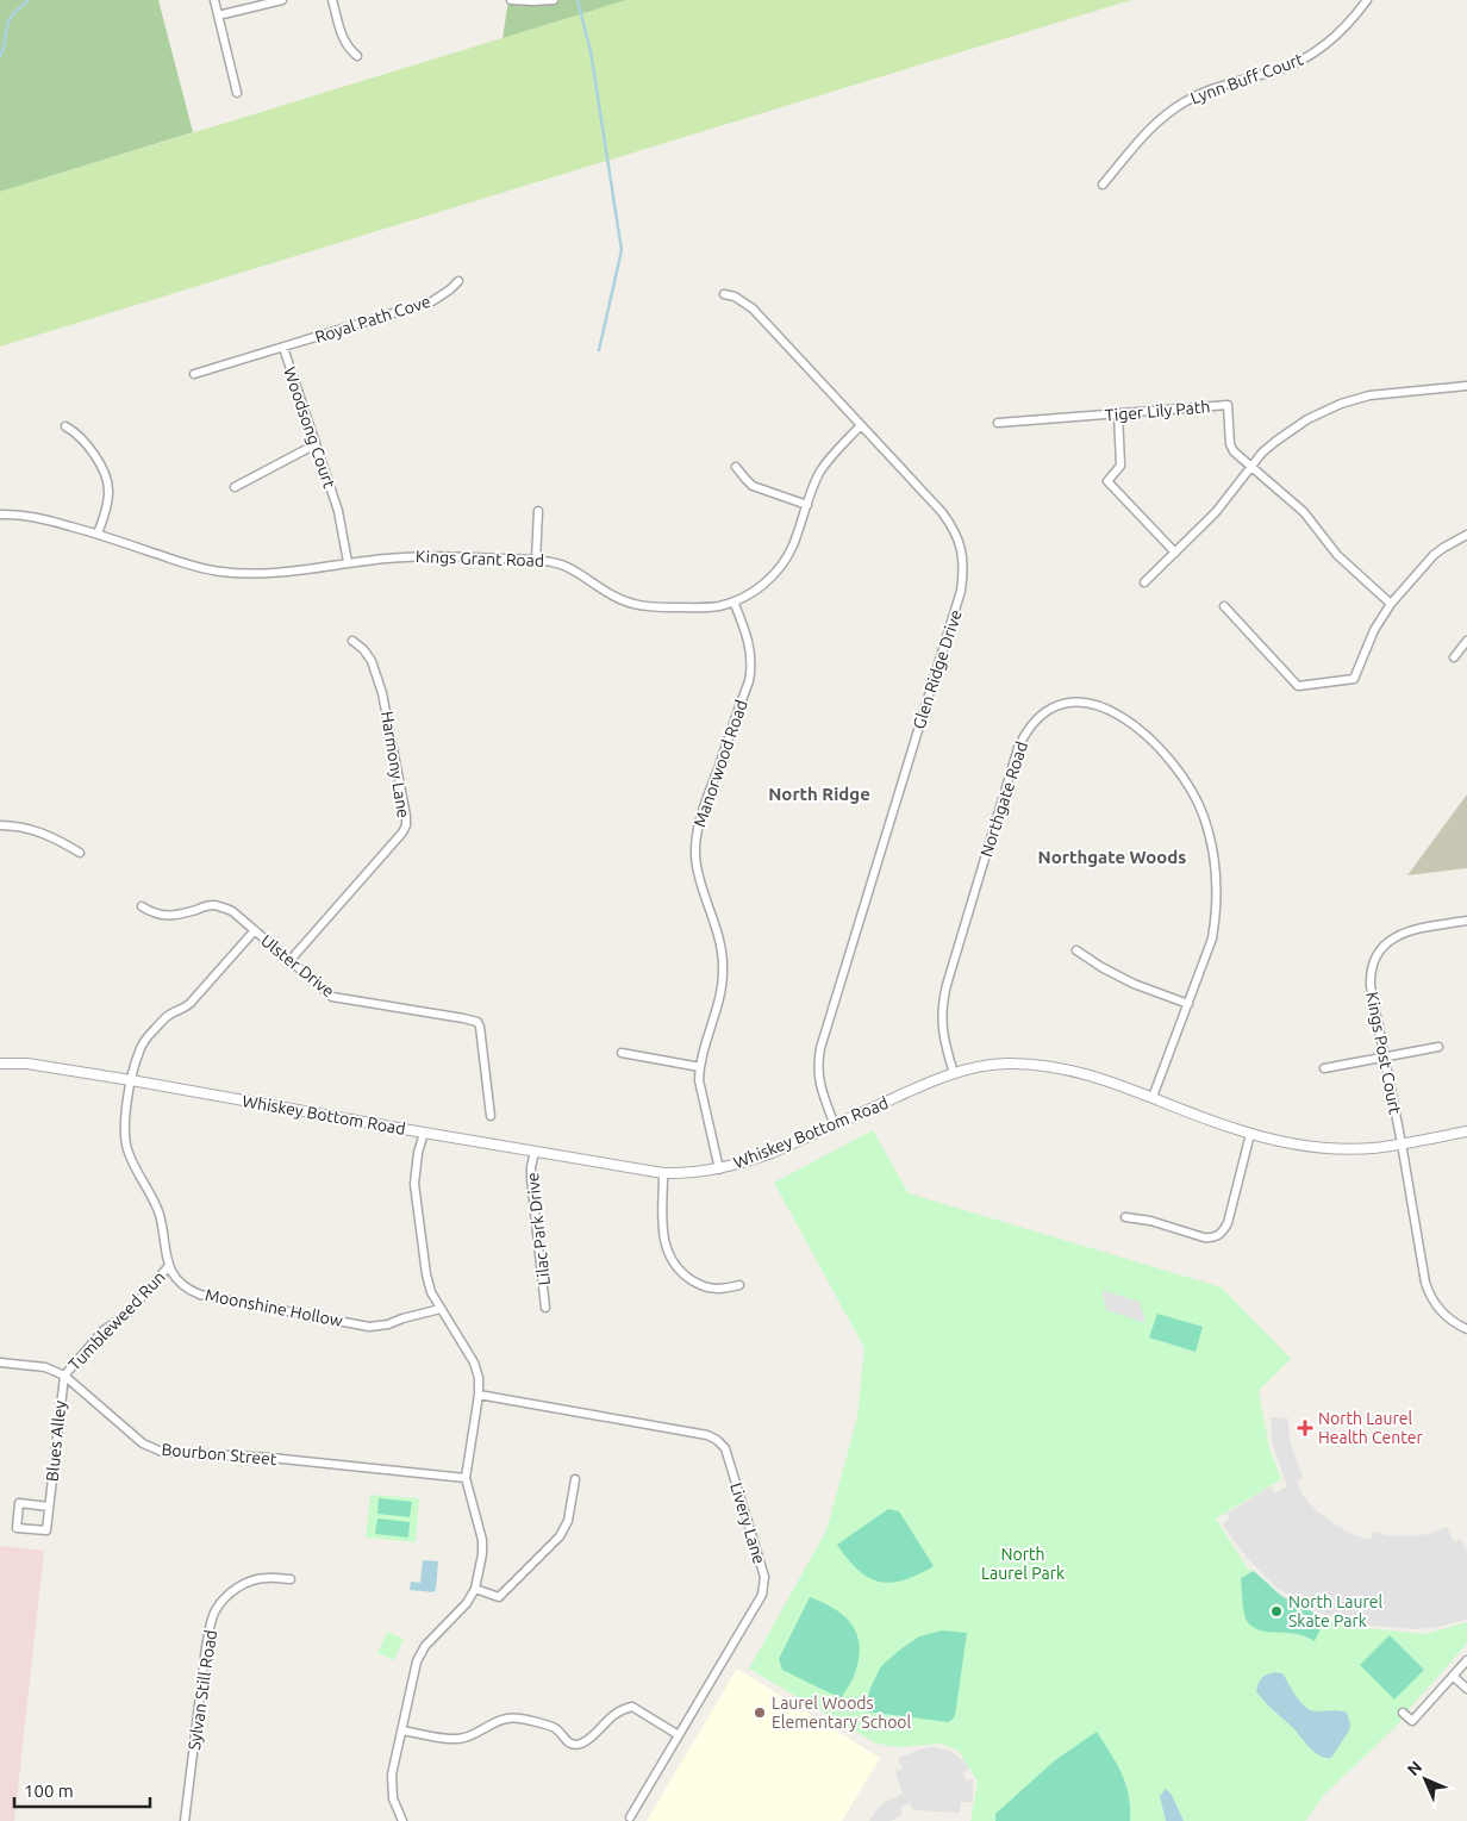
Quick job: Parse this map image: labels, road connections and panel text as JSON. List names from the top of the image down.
{
  "streets": {
    "street": [
      "Lynn Buff Court",
      "Royal Path Cove",
      "Tiger Lily Path",
      "Woodsong Court",
      "Kings Grant Road",
      "Glen Ridge Drive",
      "Manorwood Road",
      "Harmony Lane",
      "Northgate Road",
      "Ulster Drive",
      "Kings Post Court",
      "Whiskey Bottom Road",
      "Lilac Park Drive",
      "Moonshine Hollow",
      "Tumbleweed Run",
      "Blues Alley",
      "Bourbon Street",
      "Livery Lane",
      "Sylvan Still Road"
    ]
  },
  "crossings": [
    ["Royal Path Cove", "Woodsong Court"],
    ["Woodsong Court", "Kings Grant Road"],
    ["Kings Grant Road", "Glen Ridge Drive"],
    ["Kings Grant Road", "Manorwood Road"],
    ["Glen Ridge Drive", "Whiskey Bottom Road"],
    ["Manorwood Road", "Whiskey Bottom Road"],
    ["Harmony Lane", "Ulster Drive"],
    ["Northgate Road", "Whiskey Bottom Road"],
    ["Kings Post Court", "Whiskey Bottom Road"],
    ["Whiskey Bottom Road", "Lilac Park Drive"],
    ["Moonshine Hollow", "Tumbleweed Run"],
    ["Tumbleweed Run", "Blues Alley"],
    ["Tumbleweed Run", "Bourbon Street"],
    ["Blues Alley", "Bourbon Street"]
  ],
  "districts": ["North Ridge", "Northgate Woods"],
  "parks": ["North Laurel Park"],
  "places": {
    "health": ["North Laurel Health Center"],
    "other": ["North Laurel Skate Park", "Laurel Woods Elementary School"]
  },
  "scale_bar": "100 m",
  "north": "top left"
}
